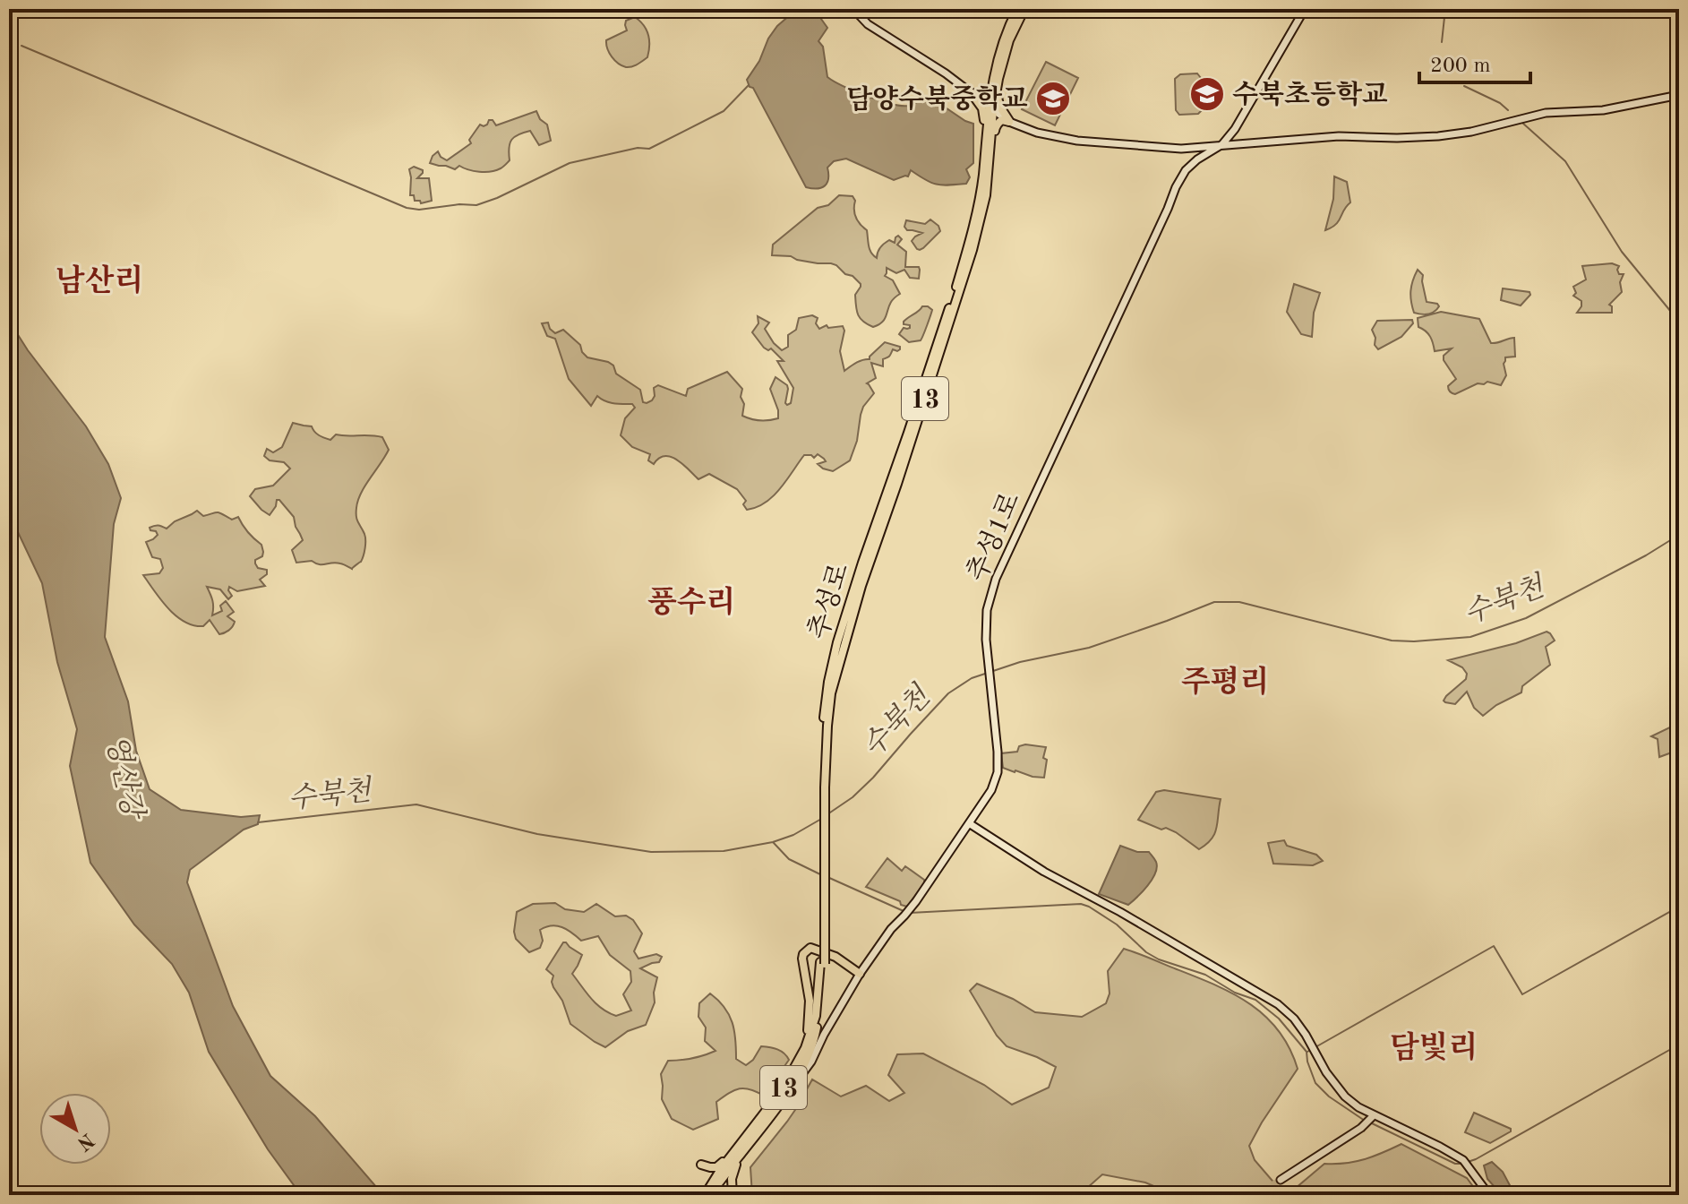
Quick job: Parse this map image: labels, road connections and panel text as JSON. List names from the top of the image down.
{
  "streets": {
    "main road": ["13", "추성로"],
    "street": ["추성1로"]
  },
  "crossings": [
    ["추성1로", "추성로"]
  ],
  "districts": [
    "남산리",
    "풍수리",
    "주평리",
    "담빛리"
  ],
  "water": ["수북천", "영산강"],
  "places": {
    "school or university": ["수북초등학교", "담양수북중학교"]
  },
  "scale_bar": "200 m",
  "north": "bottom right"
}
